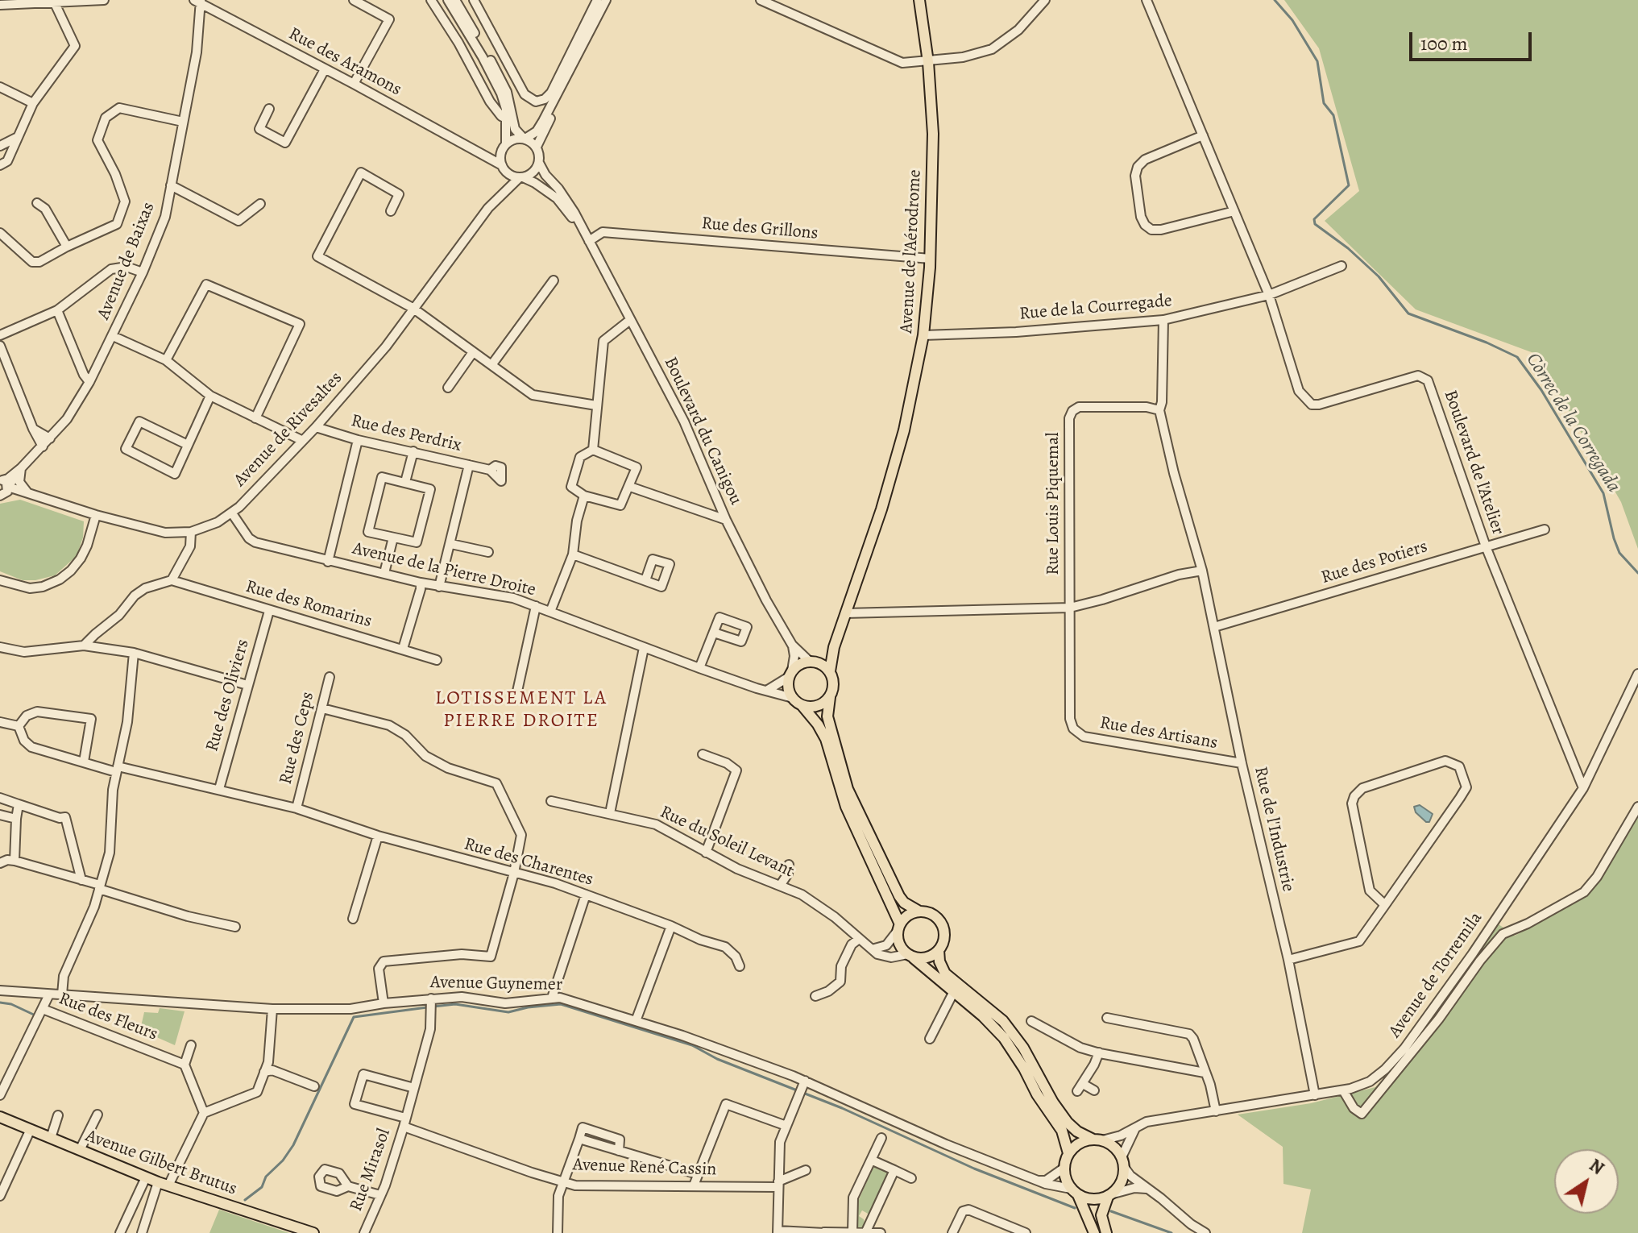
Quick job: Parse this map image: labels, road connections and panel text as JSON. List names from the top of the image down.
{
  "streets": {
    "main road": ["Avenue de l'Aérodrome", "Avenue Gilbert Brutus"],
    "street": [
      "Rue des Aramons",
      "Rue des Grillons",
      "Avenue de Baixas",
      "Rue de la Courregade",
      "Avenue de Rivesaltes",
      "Boulevard du Canigou",
      "Rue des Perdrix",
      "Boulevard de l'Atelier",
      "Rue Louis Piquemal",
      "Rue des Potiers",
      "Avenue de la Pierre Droite",
      "Rue des Romarins",
      "Rue des Oliviers",
      "Rue des Artisans",
      "Rue des Ceps",
      "Rue de l'Industrie",
      "Rue du Soleil Levant",
      "Rue des Charentes",
      "Avenue de Torremila",
      "Avenue Guynemer",
      "Rue des Fleurs",
      "Avenue René Cassin",
      "Rue Mirasol"
    ]
  },
  "crossings": [
    ["Rue des Aramons", "Avenue de Baixas"],
    ["Rue des Aramons", "Avenue de Rivesaltes"],
    ["Rue des Aramons", "Boulevard du Canigou"],
    ["Rue des Grillons", "Avenue de l'Aérodrome"],
    ["Rue des Grillons", "Boulevard du Canigou"],
    ["Avenue de l'Aérodrome", "Rue de la Courregade"],
    ["Avenue de l'Aérodrome", "Boulevard du Canigou"],
    ["Avenue de l'Aérodrome", "Avenue de la Pierre Droite"],
    ["Avenue de Baixas", "Avenue de Rivesaltes"],
    ["Rue de la Courregade", "Boulevard de l'Atelier"],
    ["Avenue de Rivesaltes", "Boulevard du Canigou"],
    ["Avenue de Rivesaltes", "Rue des Perdrix"],
    ["Avenue de Rivesaltes", "Avenue de la Pierre Droite"],
    ["Boulevard du Canigou", "Avenue de la Pierre Droite"],
    ["Boulevard de l'Atelier", "Rue des Potiers"],
    ["Boulevard de l'Atelier", "Avenue de Torremila"],
    ["Rue Louis Piquemal", "Rue des Artisans"],
    ["Rue des Potiers", "Rue de l'Industrie"],
    ["Rue des Romarins", "Rue des Oliviers"],
    ["Rue des Oliviers", "Rue des Charentes"],
    ["Rue des Artisans", "Rue de l'Industrie"],
    ["Rue des Ceps", "Rue des Charentes"],
    ["Rue de l'Industrie", "Avenue de Torremila"],
    ["Avenue de Torremila", "Avenue Guynemer"],
    ["Avenue Guynemer", "Rue Mirasol"],
    ["Avenue René Cassin", "Rue Mirasol"]
  ],
  "districts": ["LOTISSEMENT LA PIERRE DROITE"],
  "water": ["Còrrec de la Corregada"],
  "scale_bar": "100 m",
  "north": "top right"
}
